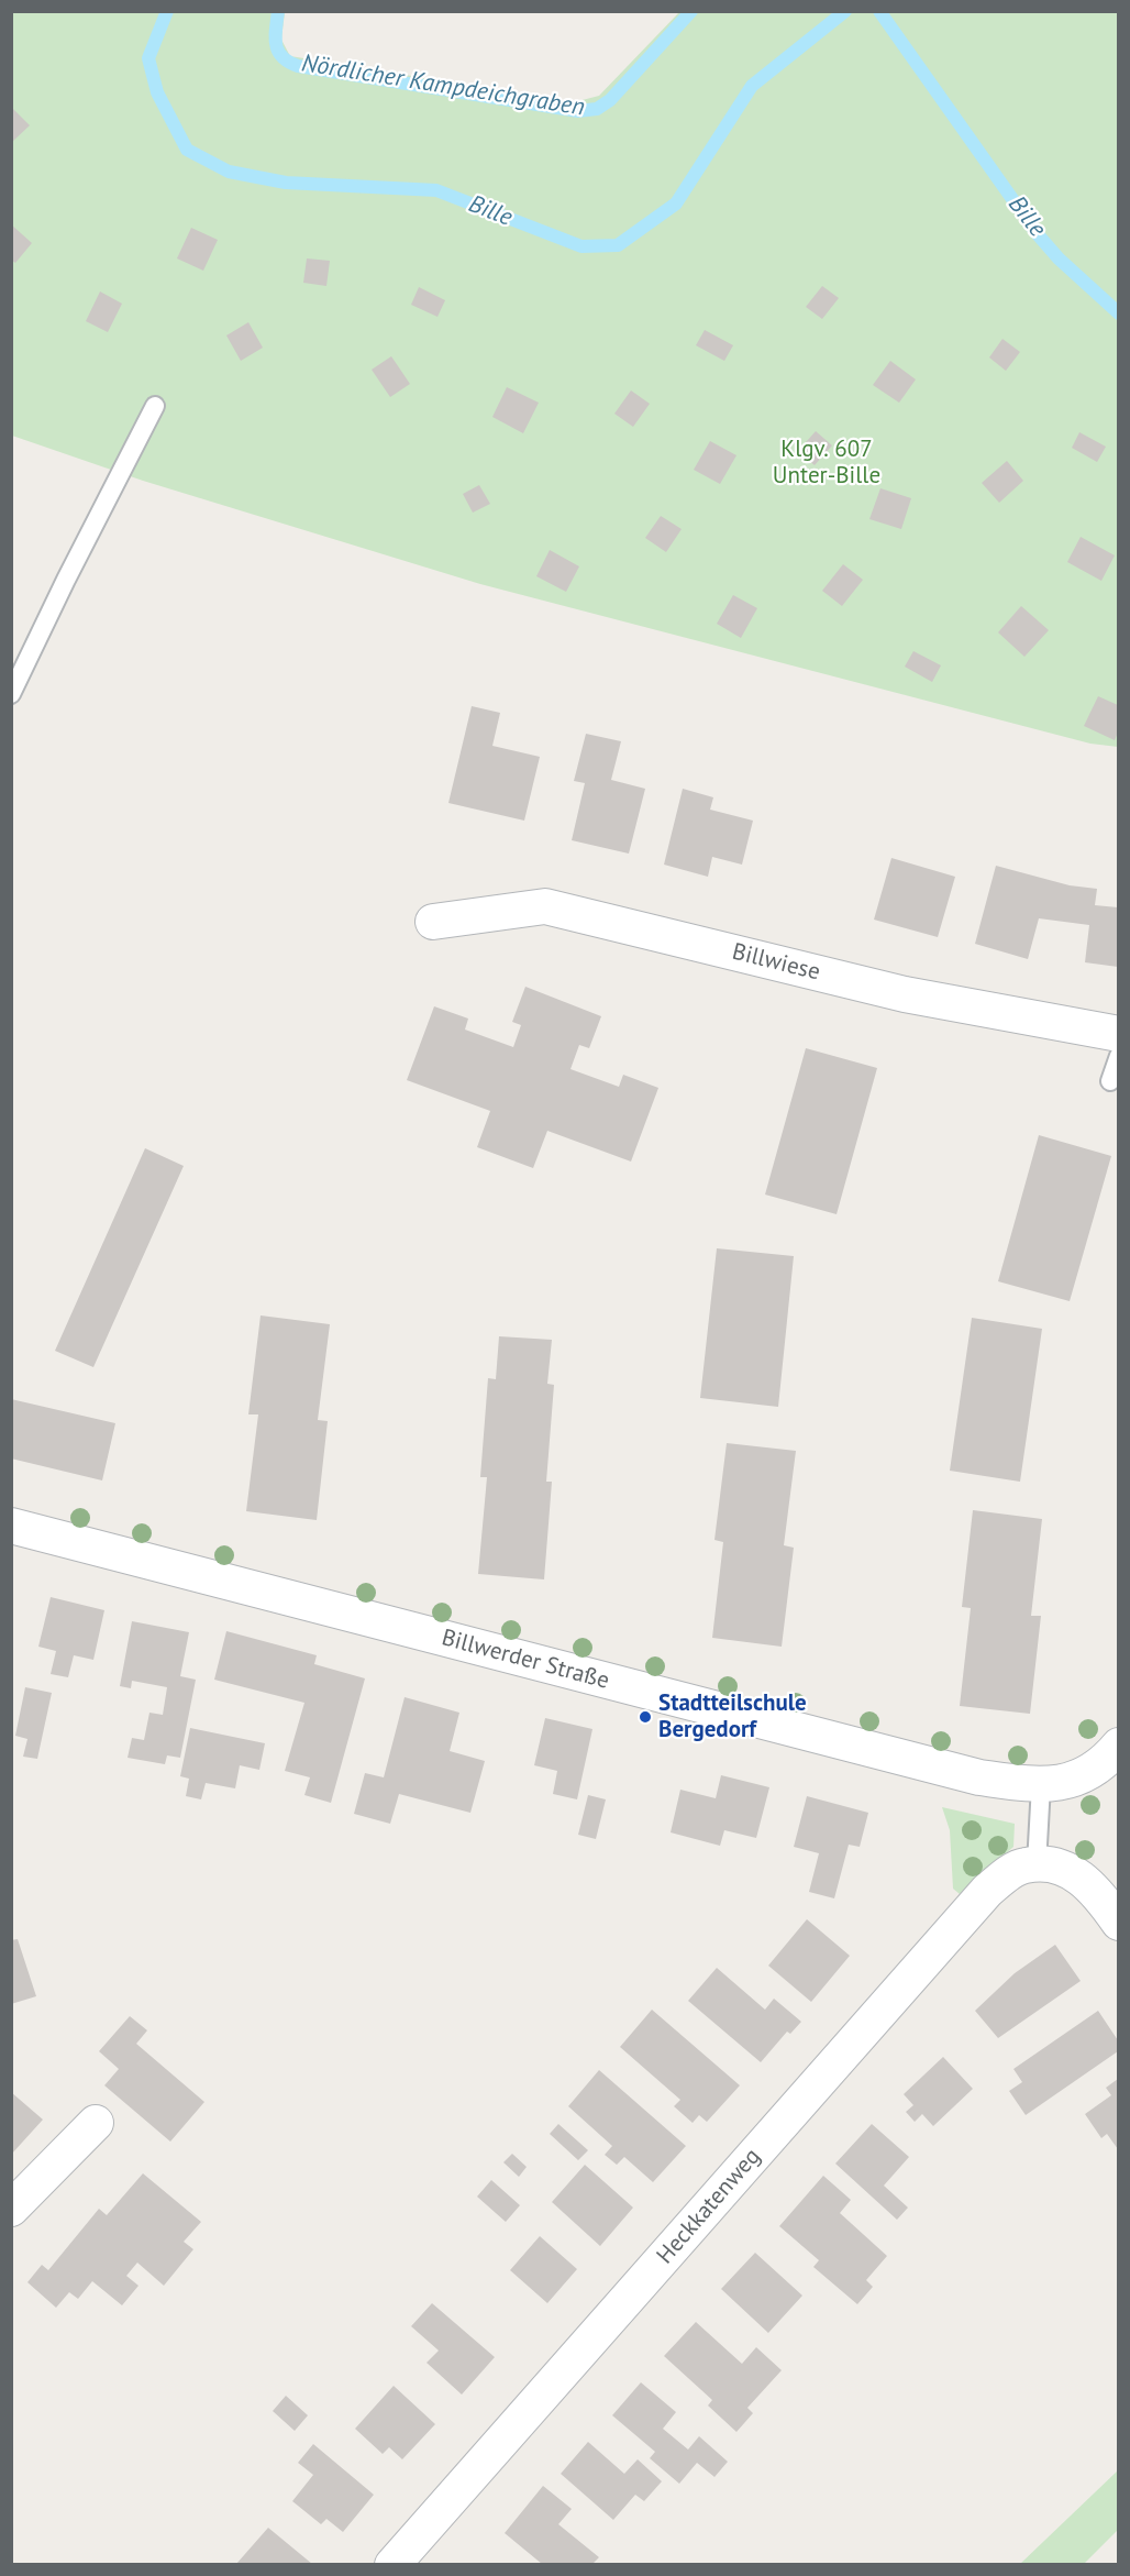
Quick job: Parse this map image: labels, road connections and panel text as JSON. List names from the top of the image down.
{
  "streets": {
    "street": ["Billwiese", "Billwerder Straße", "Heckkatenweg"]
  },
  "water": ["Nördlicher Kampdeichgraben", "Bille"],
  "parks": ["Klgv. 607 Unter-Bille"],
  "places": ["Stadtteilschule Bergedorf"]
}
